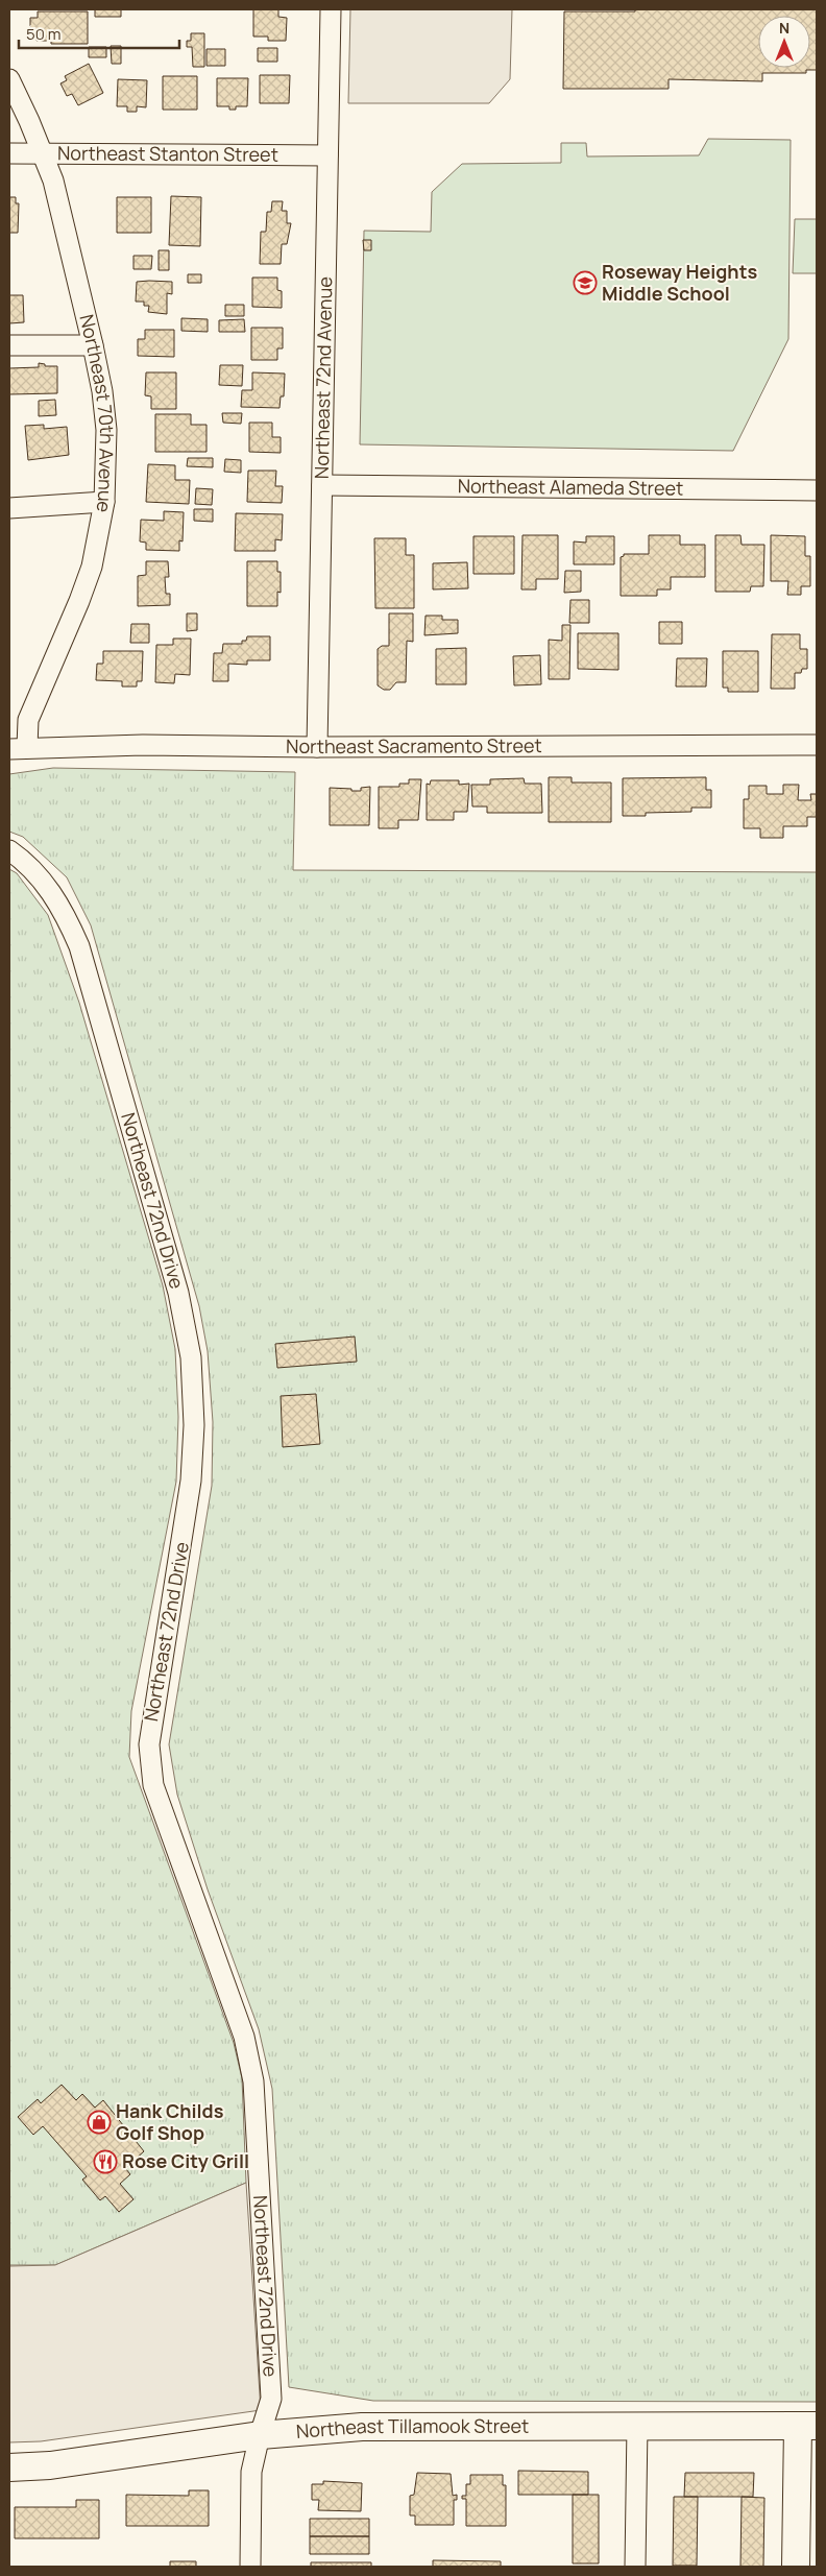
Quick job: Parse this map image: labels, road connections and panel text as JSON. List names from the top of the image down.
{
  "streets": {
    "street": [
      "Northeast Stanton Street",
      "Northeast 72nd Avenue",
      "Northeast 70th Avenue",
      "Northeast Alameda Street",
      "Northeast Sacramento Street",
      "Northeast 72nd Drive",
      "Northeast Tillamook Street"
    ]
  },
  "crossings": [
    ["Northeast Stanton Street", "Northeast 72nd Avenue"],
    ["Northeast Stanton Street", "Northeast 70th Avenue"],
    ["Northeast 72nd Avenue", "Northeast Alameda Street"],
    ["Northeast 72nd Avenue", "Northeast Sacramento Street"],
    ["Northeast 70th Avenue", "Northeast Sacramento Street"],
    ["Northeast 72nd Drive", "Northeast Tillamook Street"]
  ],
  "places": {
    "school or university": ["Roseway Heights Middle School"],
    "shop": ["Hank Childs Golf Shop"],
    "restaurant": ["Rose City Grill"]
  },
  "scale_bar": "50 m",
  "north": "top"
}
